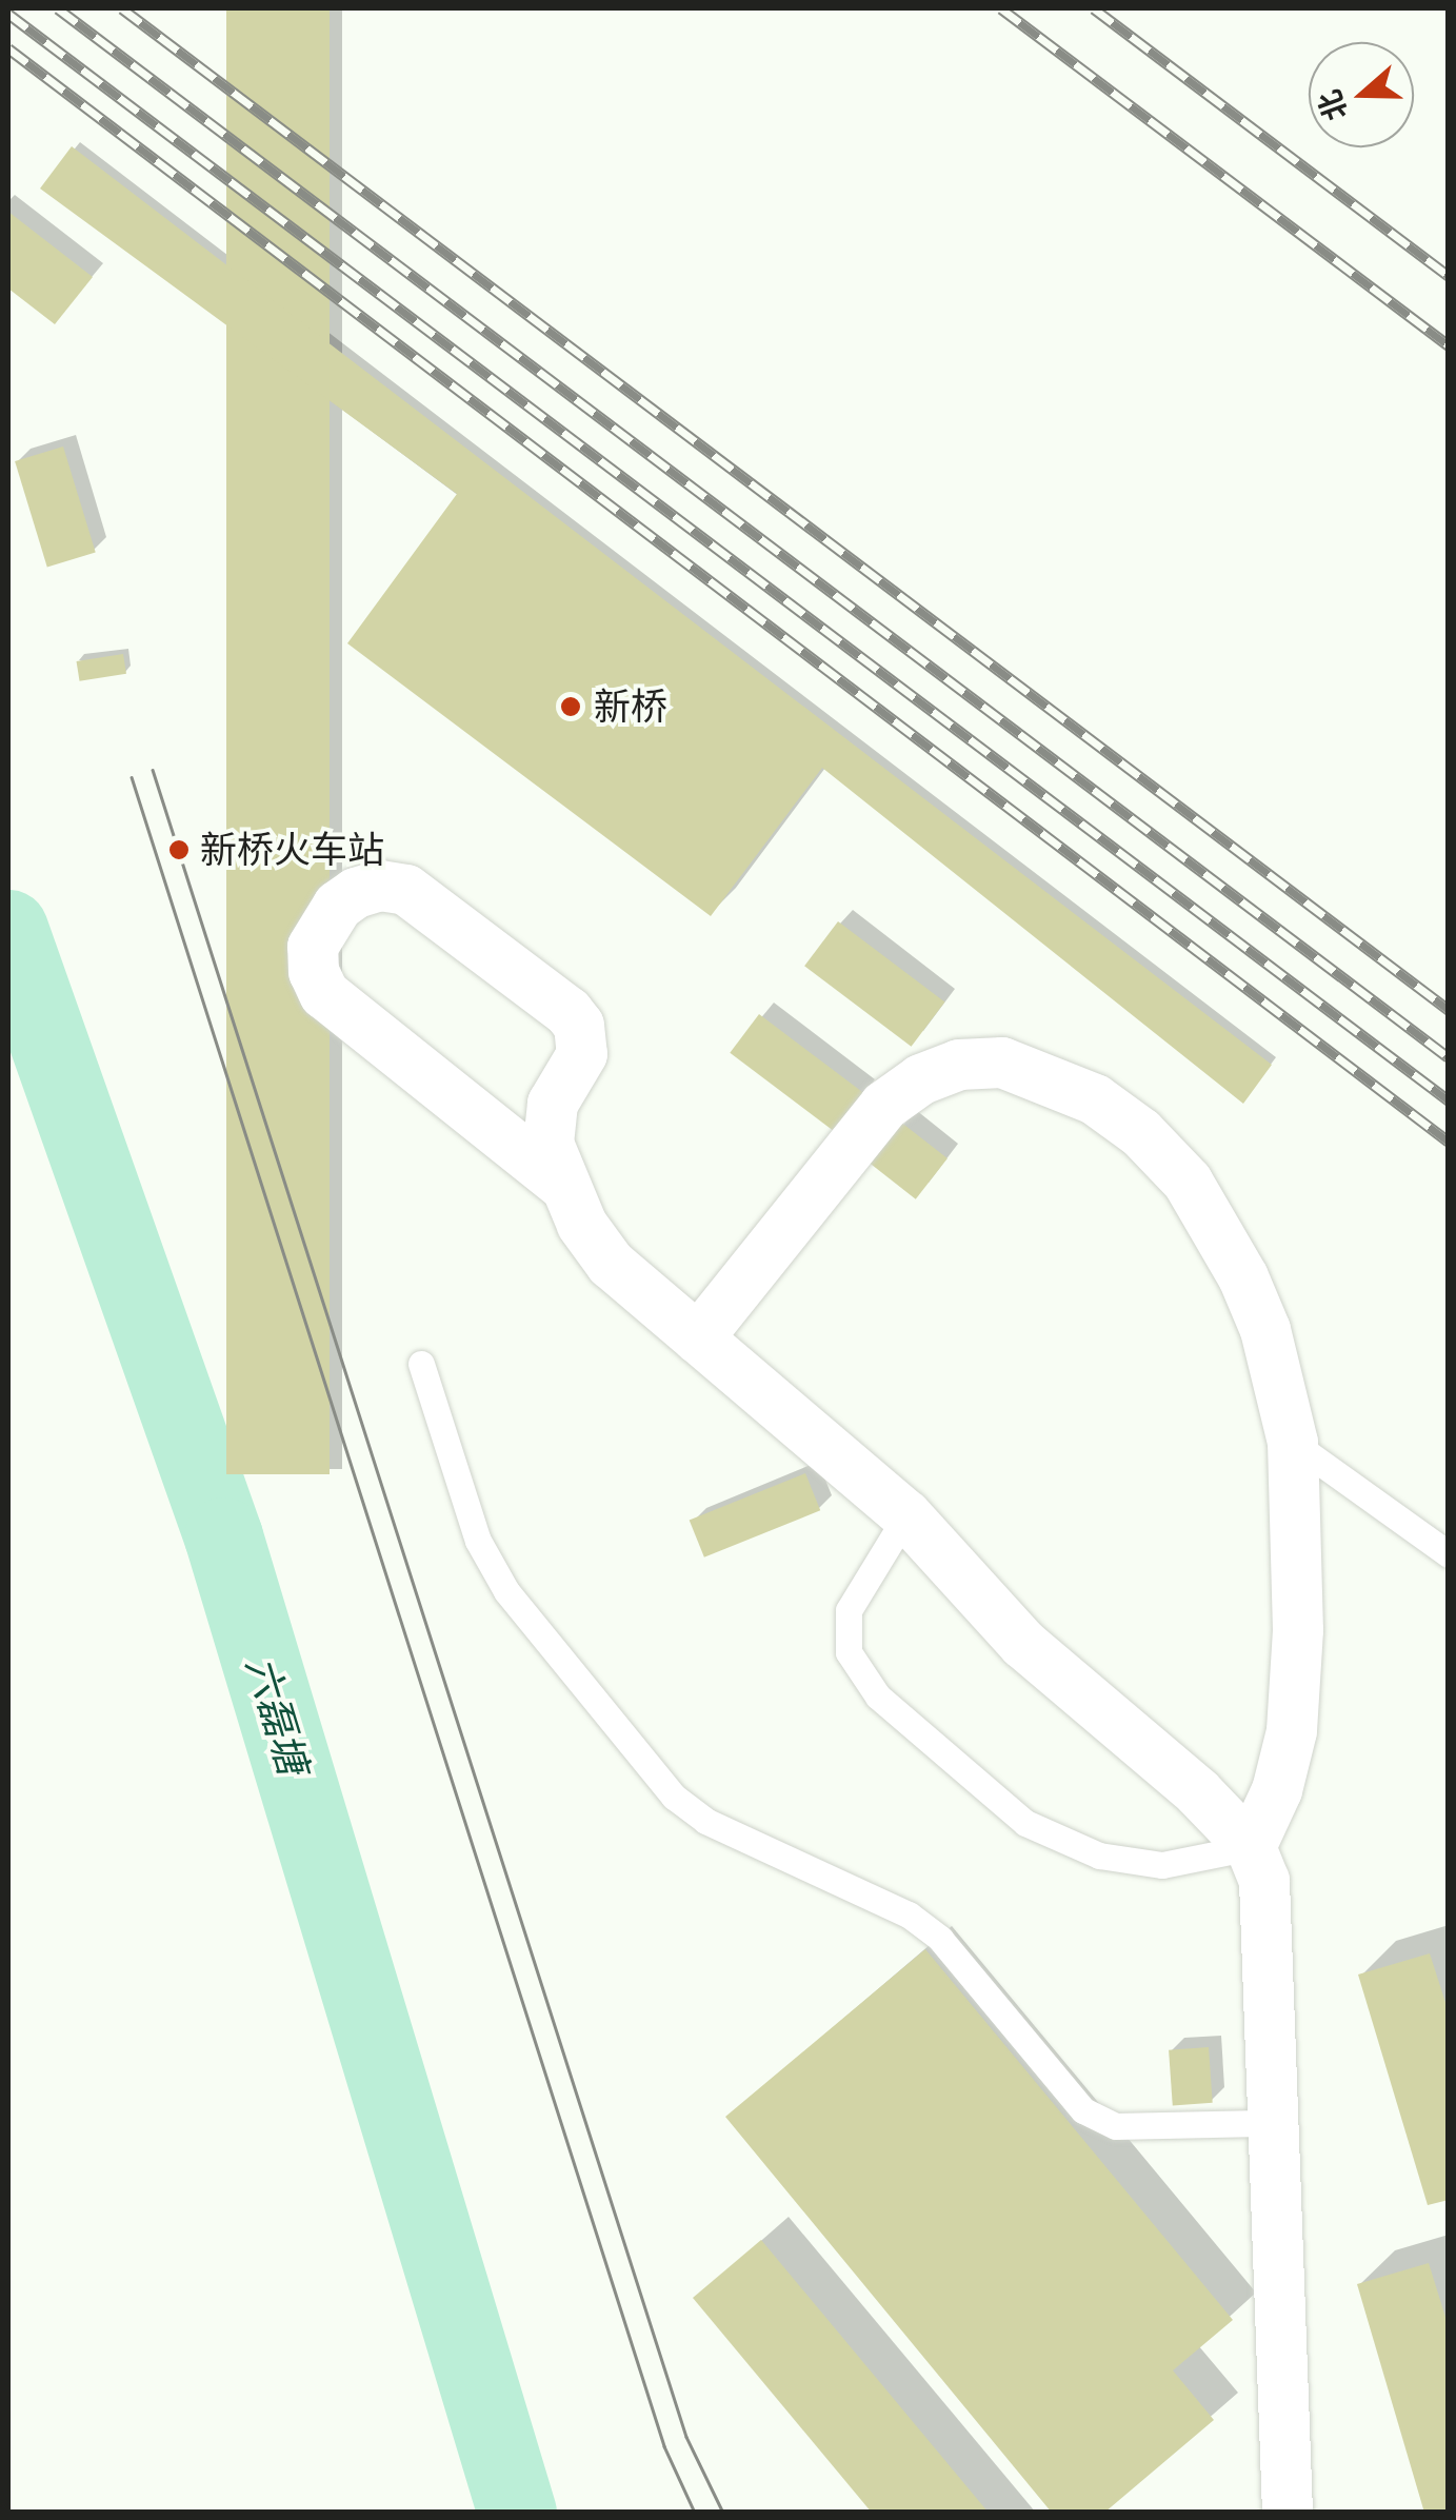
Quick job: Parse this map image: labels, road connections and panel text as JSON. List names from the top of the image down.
{
  "water": ["六磊塘"],
  "places": ["新桥", "新桥火车站"],
  "north": "left"
}
